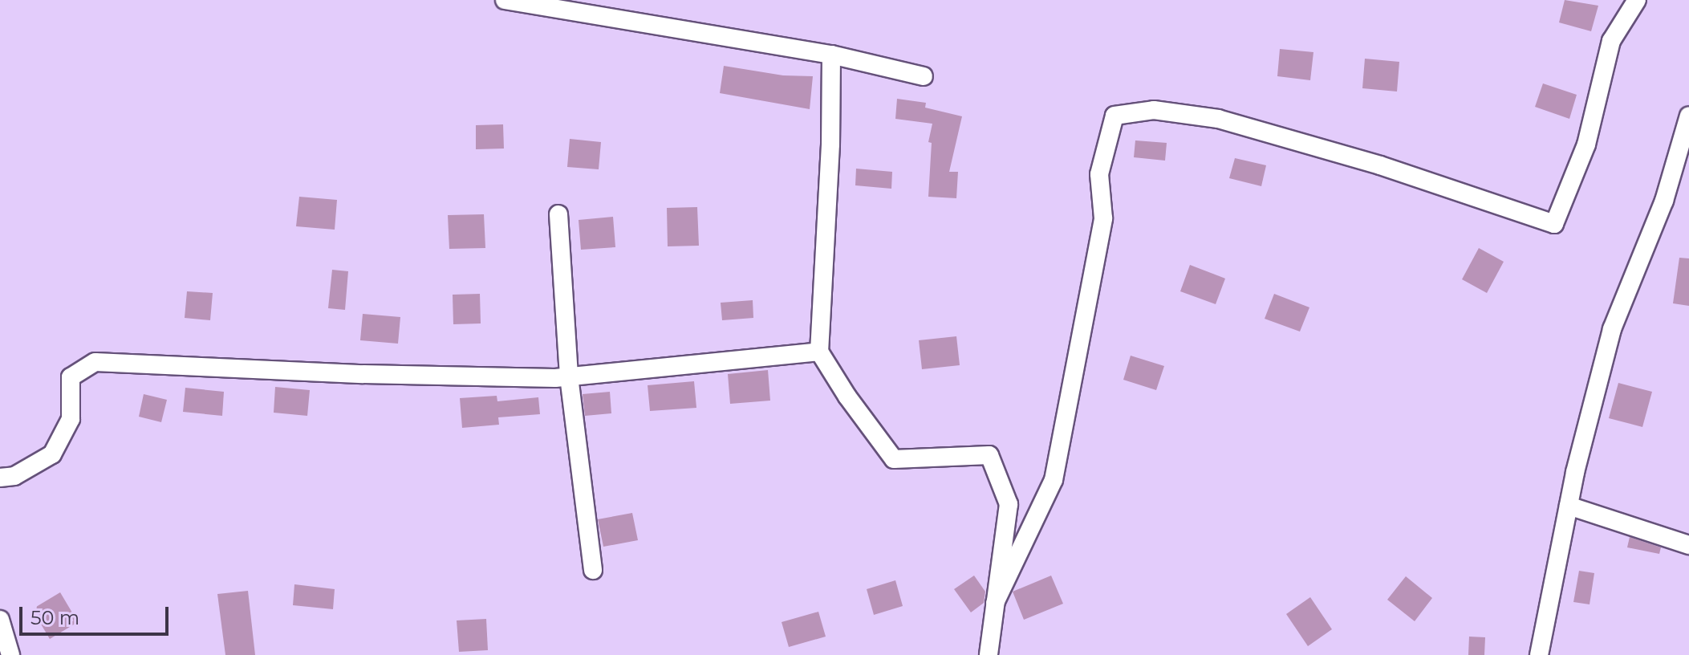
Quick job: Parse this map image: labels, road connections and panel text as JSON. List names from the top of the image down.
{
  "scale_bar": "50 m"
}
